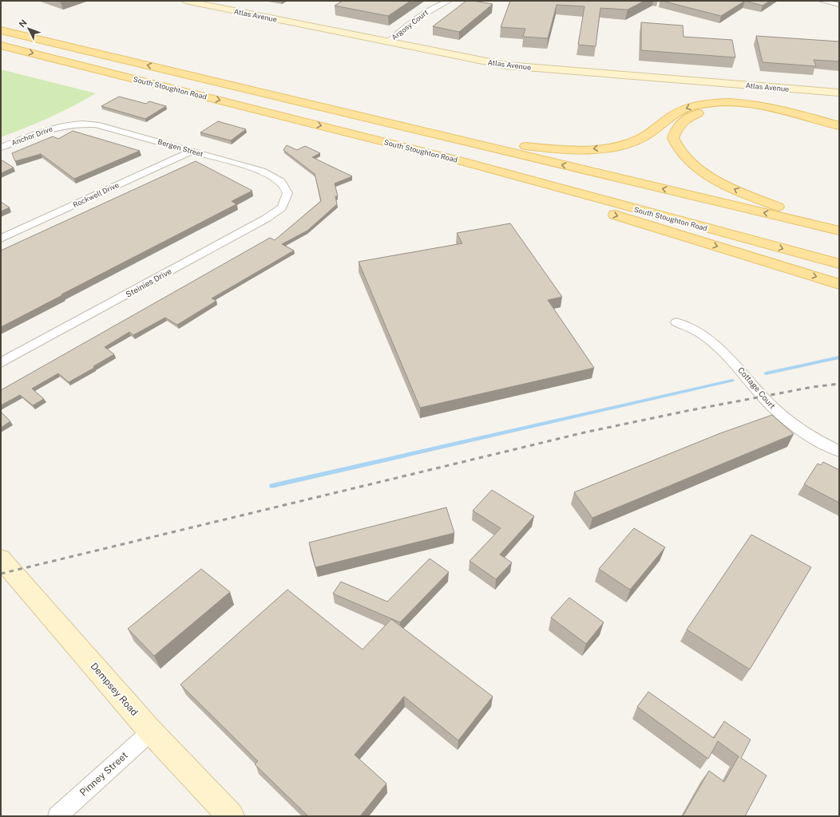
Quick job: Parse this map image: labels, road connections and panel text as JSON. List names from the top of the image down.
{
  "streets": {
    "main road": ["South Stoughton Road"],
    "street": [
      "Atlas Avenue",
      "Argosy Court",
      "Anchor Drive",
      "Bergen Street",
      "Rockwell Drive",
      "Steinies Drive",
      "Cottage Court",
      "Dempsey Road",
      "Pinney Street"
    ]
  },
  "crossings": [
    ["Atlas Avenue", "Argosy Court"],
    ["Anchor Drive", "Bergen Street"],
    ["Bergen Street", "Rockwell Drive"],
    ["Bergen Street", "Steinies Drive"],
    ["Dempsey Road", "Pinney Street"]
  ],
  "north": "top left"
}
